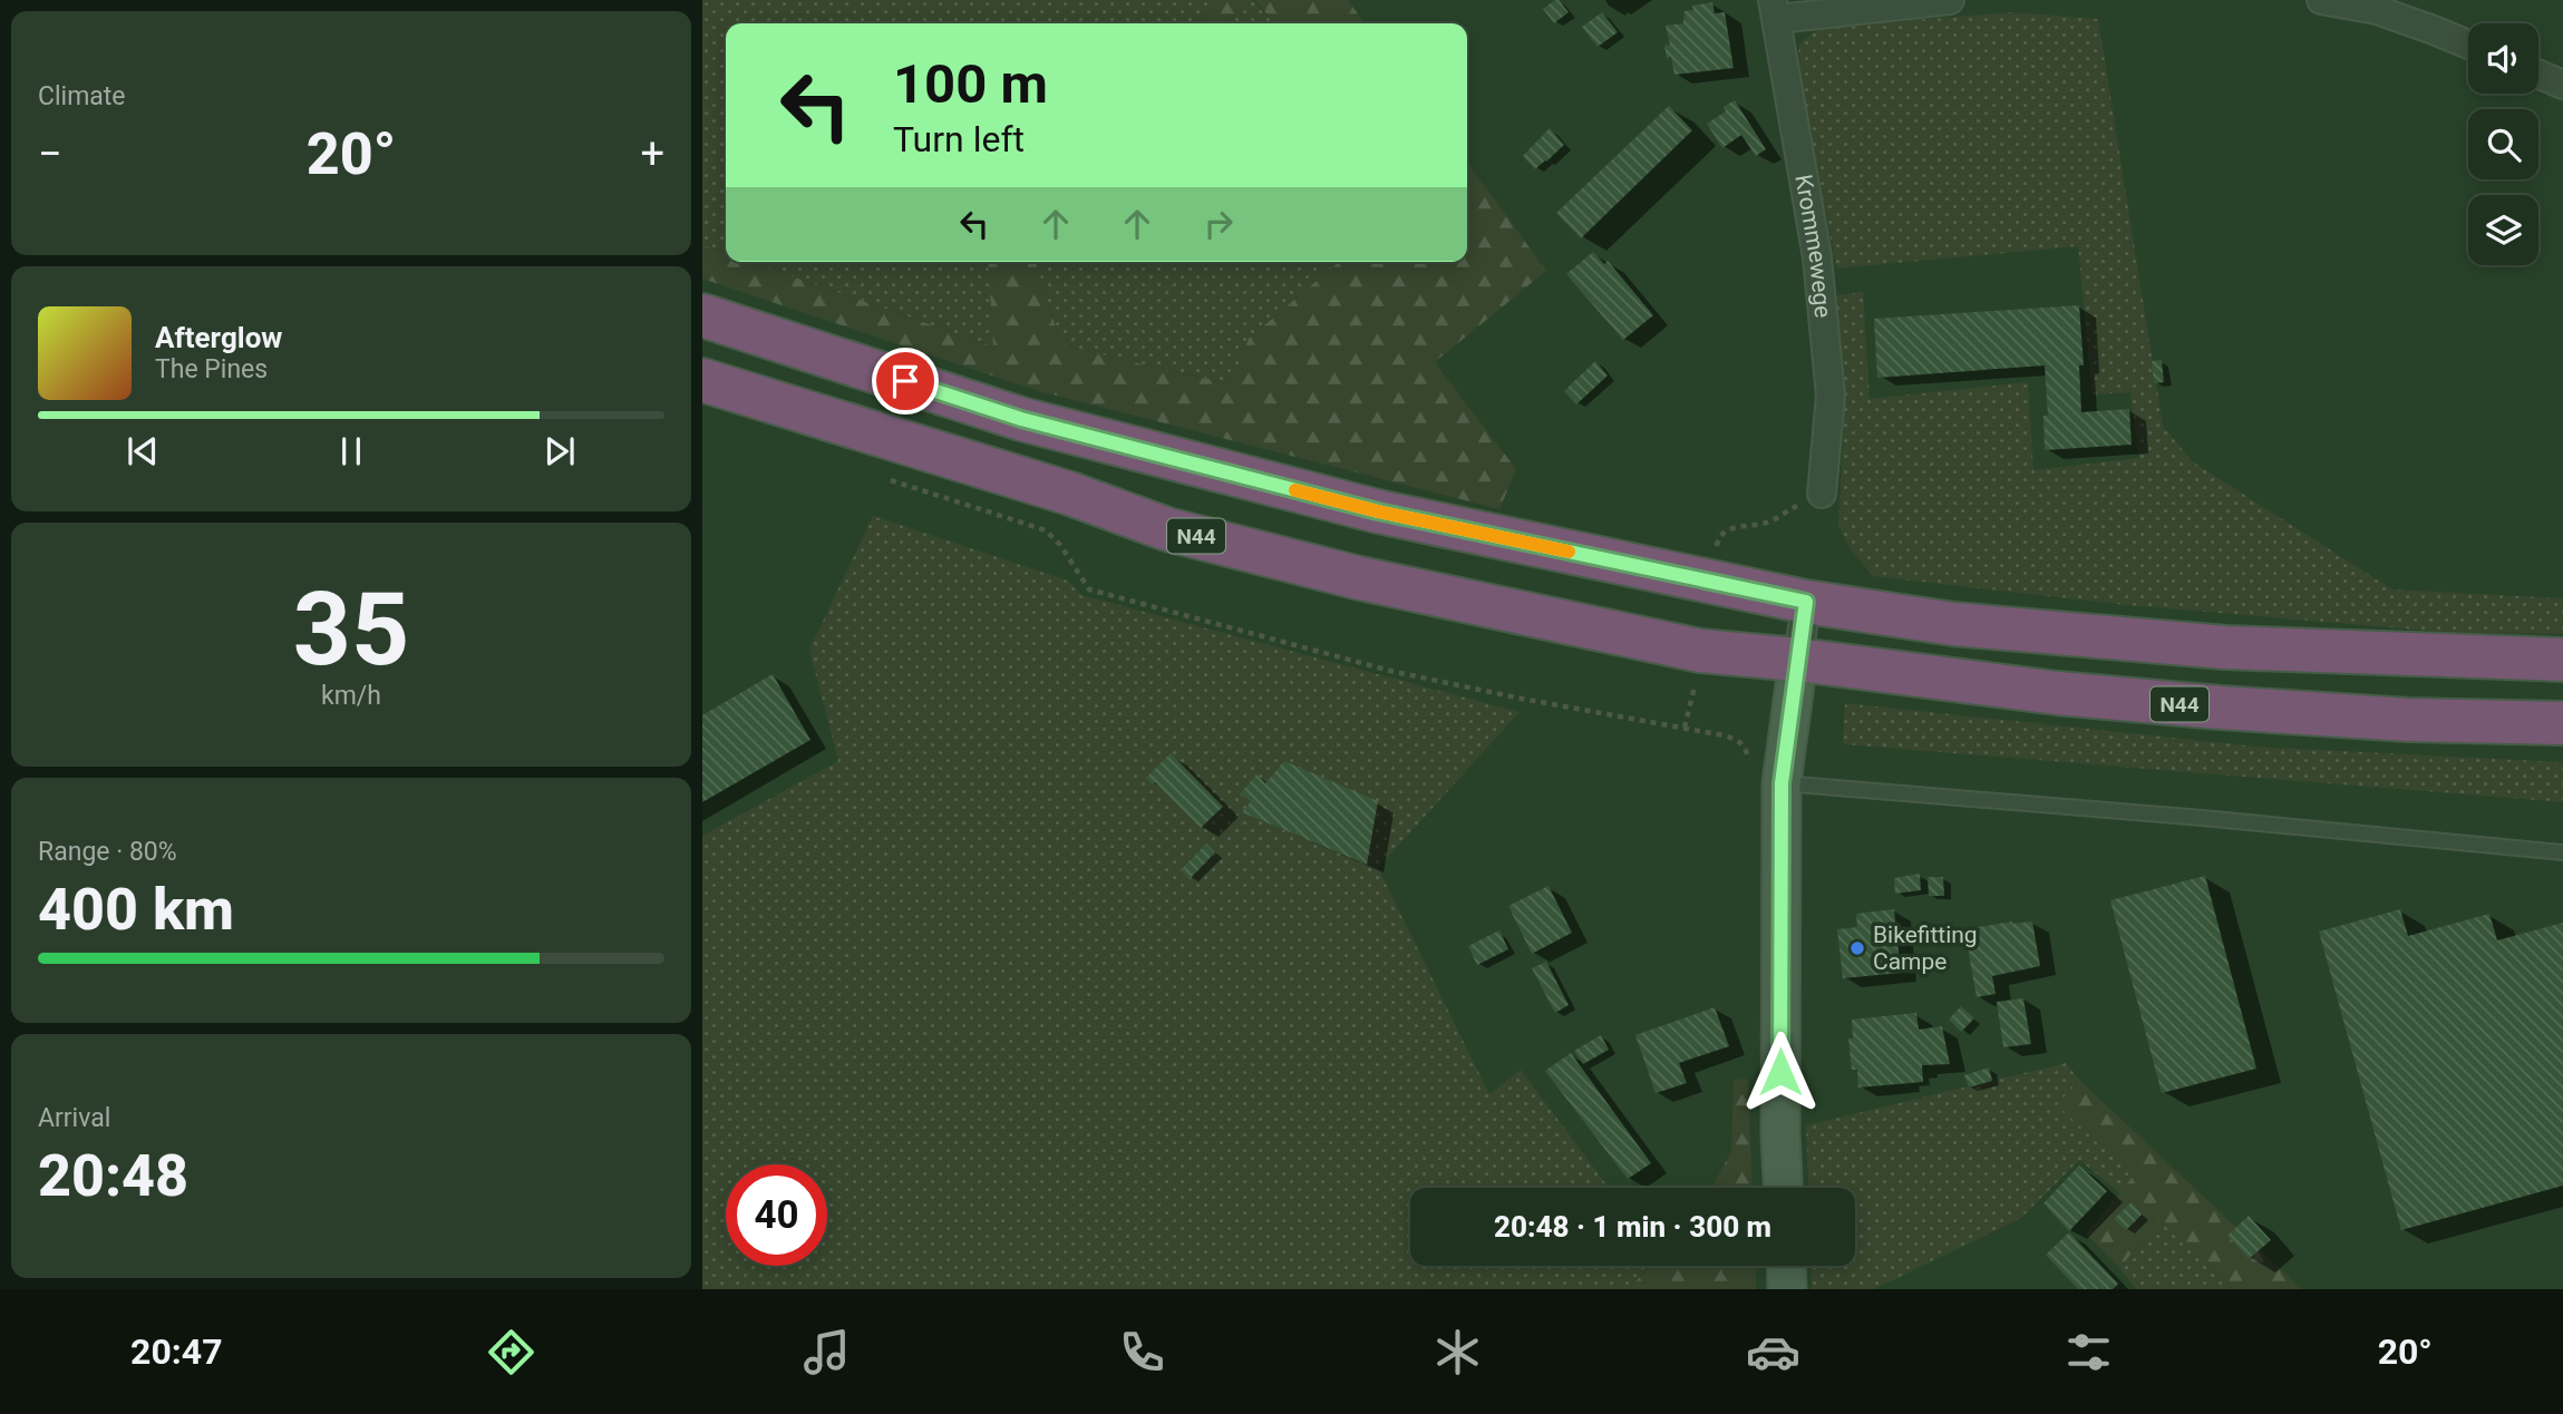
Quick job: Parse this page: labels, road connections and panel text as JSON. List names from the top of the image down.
{
  "streets": {
    "highway": ["N44"],
    "street": ["Krommewege"]
  },
  "places": ["Bikefitting Campe"],
  "page": {
    "tile": [
      "Climate",
      ["35", "km/h"],
      ["Range · 80%", "400 km"],
      ["Arrival", "20:48"]
    ],
    "turn": ["100 m", "Turn left"],
    "heat": ["−", "20°", "+"],
    "song": ["Afterglow", "The Pines"],
    "limit": "40",
    "trip": "20:48 · 1 min · 300 m",
    "tabs": ["20:47", "20°"]
  }
}
